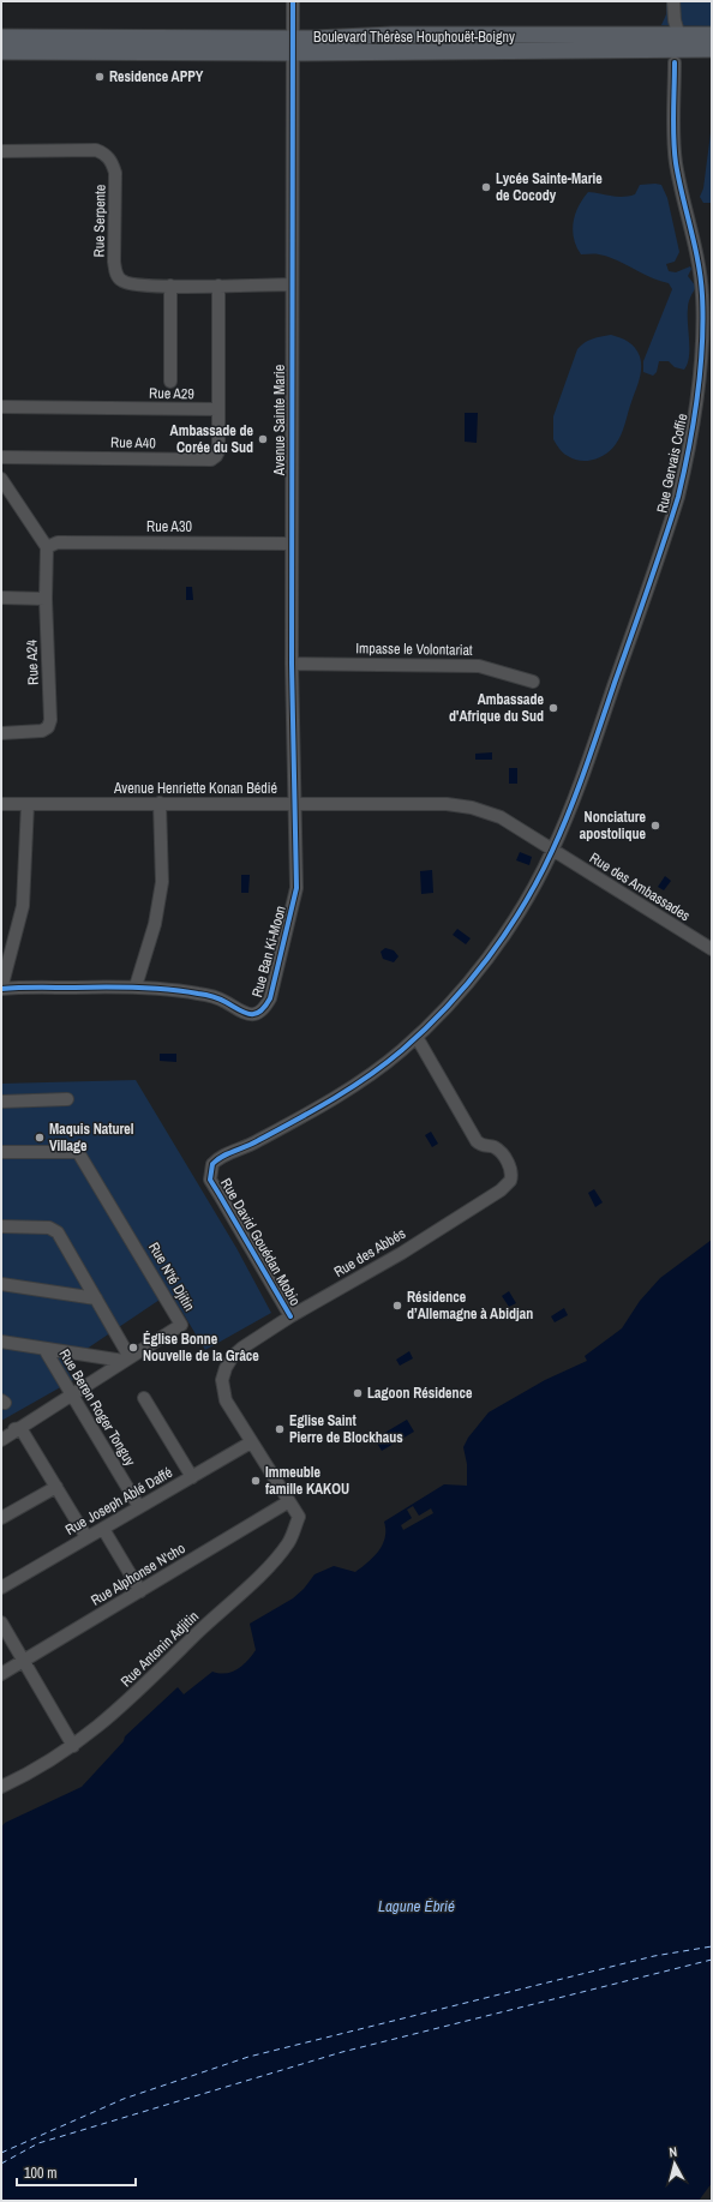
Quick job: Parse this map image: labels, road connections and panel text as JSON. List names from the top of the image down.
{
  "streets": {
    "main road": ["Boulevard Thérèse Houphouët-Boigny"],
    "street": [
      "Rue Serpente",
      "Rue A29",
      "Avenue Sainte Marie",
      "Rue A40",
      "Rue Gervais Coffie",
      "Rue A30",
      "Impasse le Volontariat",
      "Rue A24",
      "Avenue Henriette Konan Bédié",
      "Rue des Ambassades",
      "Rue Ban Ki-Moon",
      "Rue David Gouédan Mobio",
      "Rue des Abbés",
      "Rue N'té Djitin",
      "Rue Beren Roger Tonguy",
      "Rue Joseph Ablé Daffé",
      "Rue Alphonse N'cho",
      "Rue Antonin Adjitin"
    ]
  },
  "crossings": [
    ["Boulevard Thérèse Houphouët-Boigny", "Avenue Sainte Marie"],
    ["Boulevard Thérèse Houphouët-Boigny", "Rue Gervais Coffie"],
    ["Rue Serpente", "Avenue Sainte Marie"],
    ["Rue A29", "Rue A40"],
    ["Avenue Sainte Marie", "Rue A30"],
    ["Avenue Sainte Marie", "Impasse le Volontariat"],
    ["Avenue Sainte Marie", "Avenue Henriette Konan Bédié"],
    ["Avenue Sainte Marie", "Rue Ban Ki-Moon"],
    ["Rue Gervais Coffie", "Avenue Henriette Konan Bédié"],
    ["Rue Gervais Coffie", "Rue des Ambassades"],
    ["Rue Gervais Coffie", "Rue David Gouédan Mobio"],
    ["Rue A30", "Rue A24"],
    ["Avenue Henriette Konan Bédié", "Rue des Ambassades"],
    ["Avenue Henriette Konan Bédié", "Rue Ban Ki-Moon"],
    ["Avenue Henriette Konan Bédié", "Rue David Gouédan Mobio"],
    ["Rue des Ambassades", "Rue David Gouédan Mobio"],
    ["Rue David Gouédan Mobio", "Rue des Abbés"],
    ["Rue des Abbés", "Rue Joseph Ablé Daffé"],
    ["Rue des Abbés", "Rue Alphonse N'cho"],
    ["Rue des Abbés", "Rue Antonin Adjitin"],
    ["Rue N'té Djitin", "Rue Beren Roger Tonguy"],
    ["Rue Beren Roger Tonguy", "Rue Joseph Ablé Daffé"],
    ["Rue Alphonse N'cho", "Rue Antonin Adjitin"]
  ],
  "water": ["Lagune Ébrié"],
  "places": [
    "Residence APPY",
    "Lycée Sainte-Marie de Cocody",
    "Ambassade de Corée du Sud",
    "Ambassade d'Afrique du Sud",
    "Nonciature apostolique",
    "Maquis Naturel Village",
    "Résidence d’Allemagne à Abidjan",
    "Église Bonne Nouvelle de la Grâce",
    "Lagoon Résidence",
    "Eglise Saint Pierre de Blockhaus",
    "Immeuble famille KAKOU"
  ],
  "scale_bar": "100 m",
  "north": "top"
}
